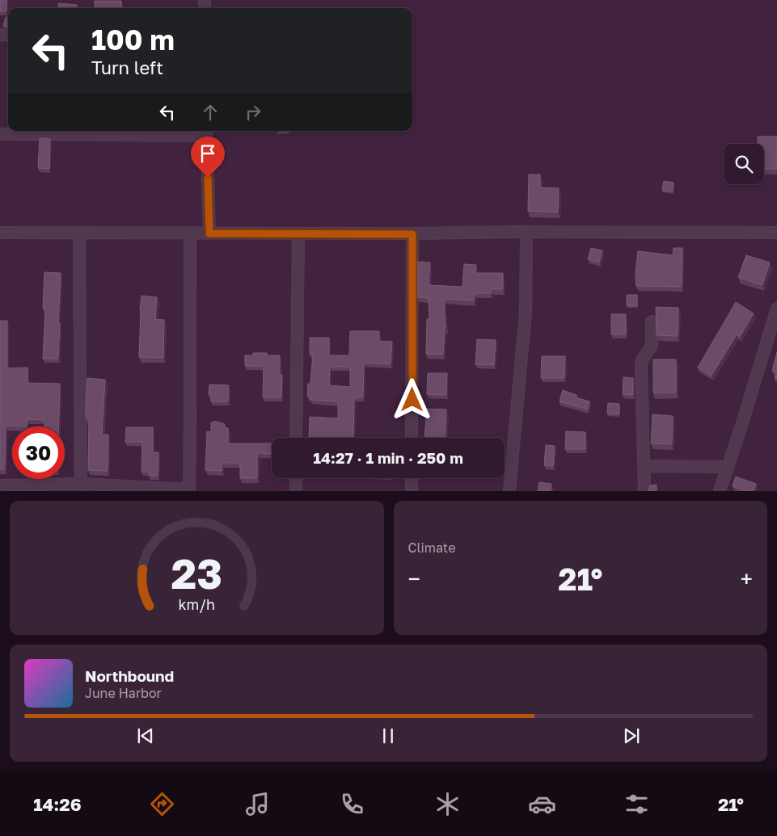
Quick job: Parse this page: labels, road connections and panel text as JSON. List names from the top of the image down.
{
  "page": {
    "turn": ["100 m", "Turn left"],
    "limit": "30",
    "trip": "14:27 · 1 min · 250 m",
    "tile": "Climate",
    "heat": ["−", "21°", "+"],
    "song": ["Northbound", "June Harbor"],
    "tabs": ["14:26", "21°"],
    "gauge": ["23", "km/h"]
  }
}
